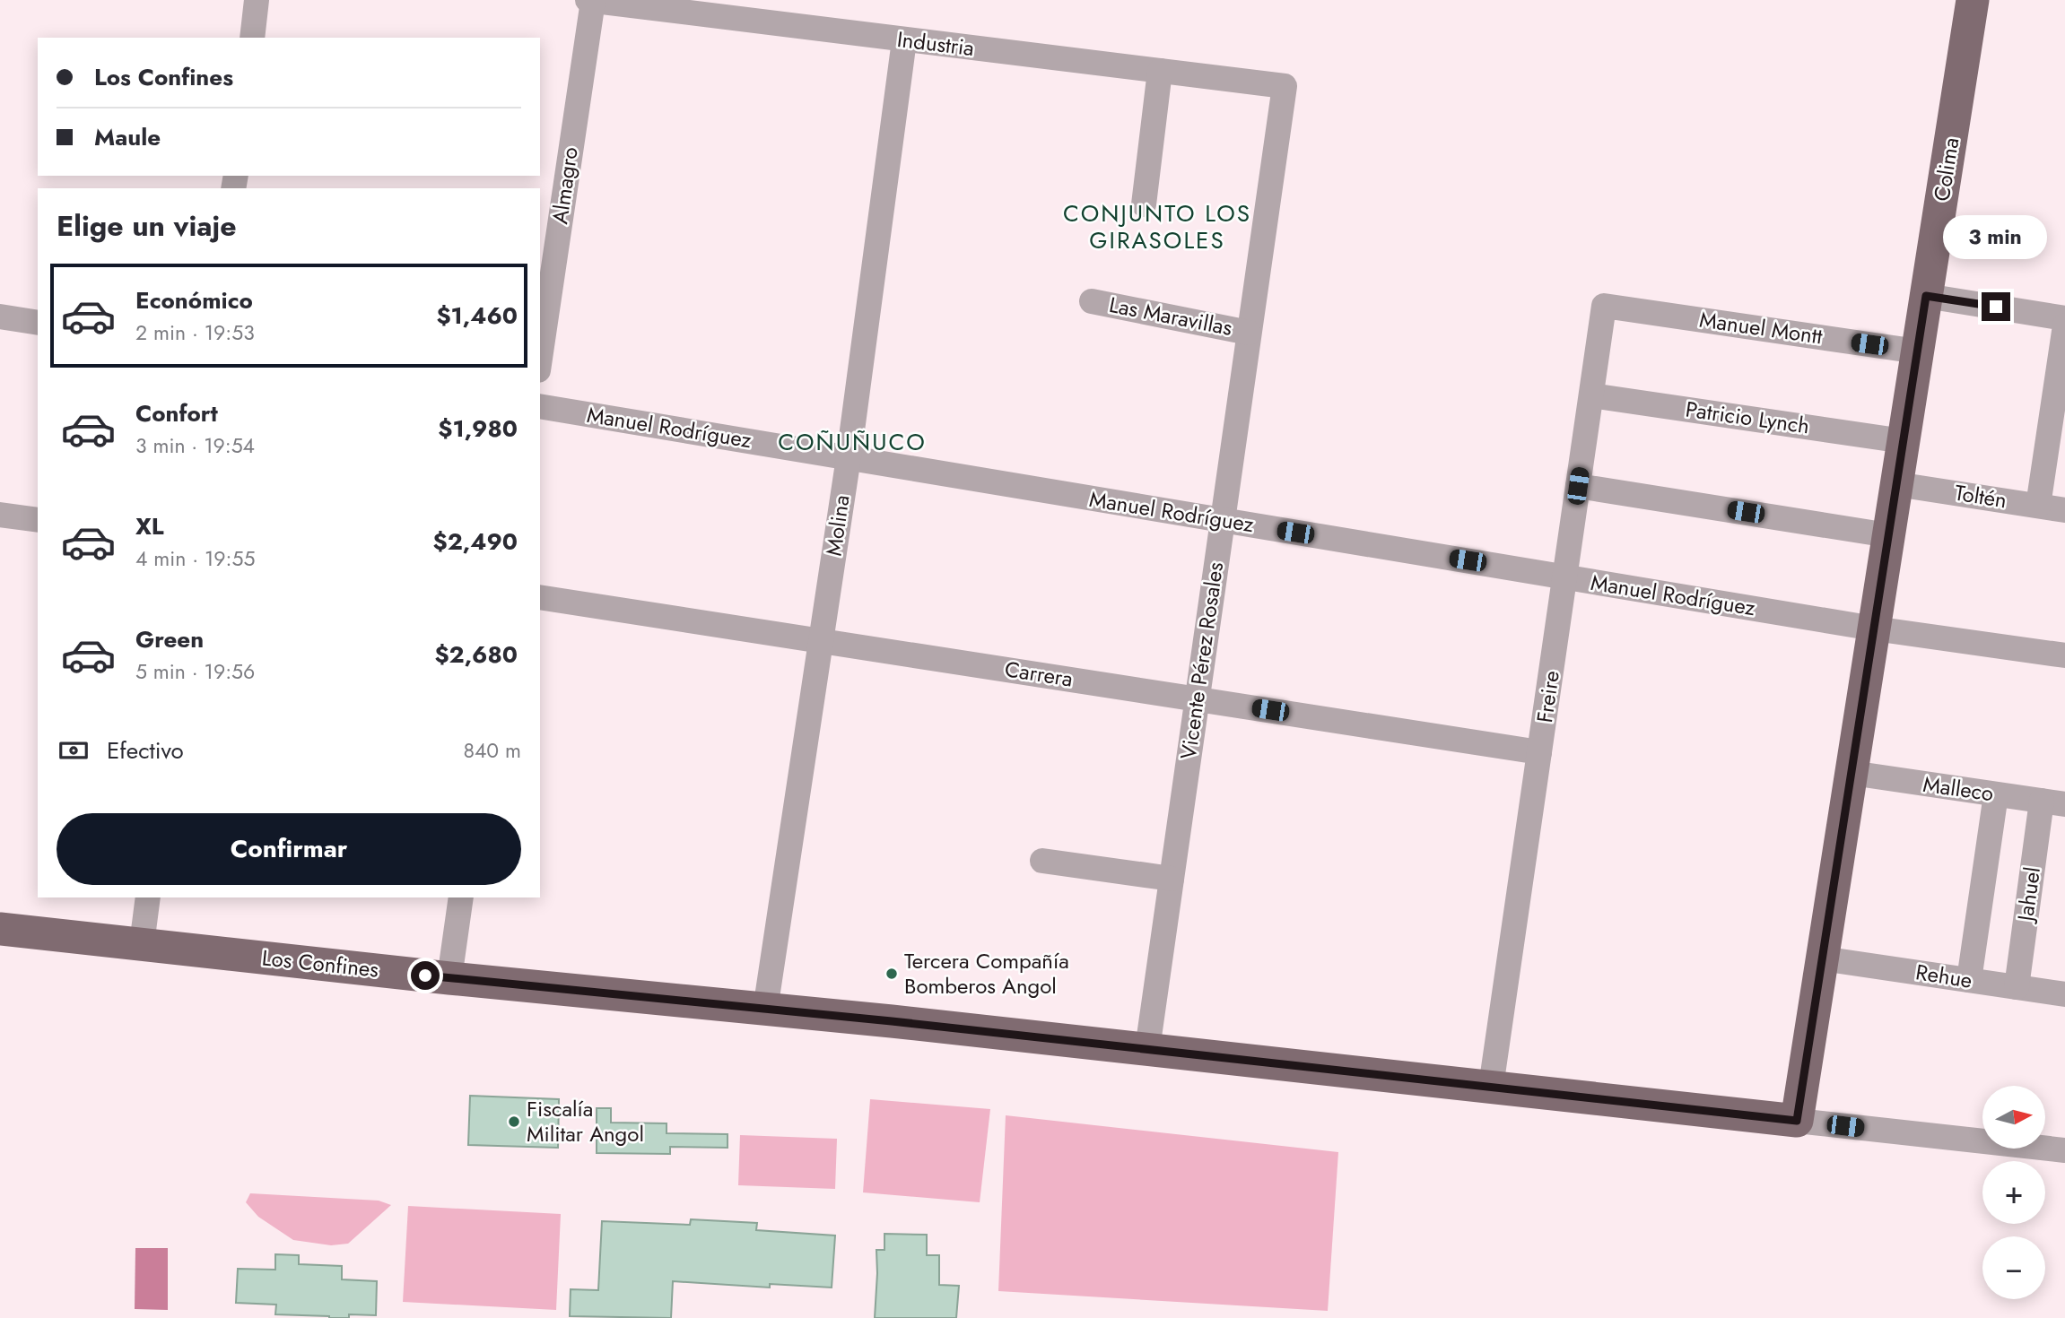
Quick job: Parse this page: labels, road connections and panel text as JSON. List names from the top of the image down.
{
  "streets": {
    "main road": ["Colima", "Los Confines"],
    "street": [
      "Industria",
      "Almagro",
      "Las Maravillas",
      "Manuel Montt",
      "Patricio Lynch",
      "Manuel Rodríguez",
      "Toltén",
      "Molina",
      "Vicente Pérez Rosales",
      "Carrera",
      "Freire",
      "Malleco",
      "Jahuel",
      "Rehue"
    ]
  },
  "crossings": [
    ["Industria", "Almagro"],
    ["Industria", "Molina"],
    ["Industria", "Vicente Pérez Rosales"],
    ["Colima", "Manuel Montt"],
    ["Colima", "Patricio Lynch"],
    ["Colima", "Manuel Rodríguez"],
    ["Colima", "Toltén"],
    ["Colima", "Malleco"],
    ["Colima", "Los Confines"],
    ["Colima", "Rehue"],
    ["Las Maravillas", "Vicente Pérez Rosales"],
    ["Manuel Montt", "Freire"],
    ["Patricio Lynch", "Freire"],
    ["Manuel Rodríguez", "Molina"],
    ["Manuel Rodríguez", "Vicente Pérez Rosales"],
    ["Manuel Rodríguez", "Freire"],
    ["Molina", "Carrera"],
    ["Molina", "Los Confines"],
    ["Vicente Pérez Rosales", "Carrera"],
    ["Vicente Pérez Rosales", "Los Confines"],
    ["Carrera", "Freire"],
    ["Freire", "Los Confines"],
    ["Malleco", "Jahuel"],
    ["Jahuel", "Rehue"]
  ],
  "districts": ["CONJUNTO LOS GIRASOLES", "COÑUÑUCO"],
  "places": ["Tercera Compañía Bomberos Angol", "Fiscalía Militar Angol"],
  "north": "right",
  "page": {
    "banner": ["Los Confines", "Maule"],
    "heading": "Elige un viaje",
    "bubble": "3 min",
    "list": [
      {
        "name": "Económico",
        "note": "2 min · 19:53",
        "value": "$1,460"
      },
      {
        "name": "Confort",
        "note": "3 min · 19:54",
        "value": "$1,980"
      },
      {
        "name": "XL",
        "note": "4 min · 19:55",
        "value": "$2,490"
      },
      {
        "name": "Green",
        "note": "5 min · 19:56",
        "value": "$2,680"
      }
    ],
    "pay": ["Efectivo", "840 m"],
    "buttons": "Confirmar",
    "map_buttons": ["+", "−"]
  }
}
